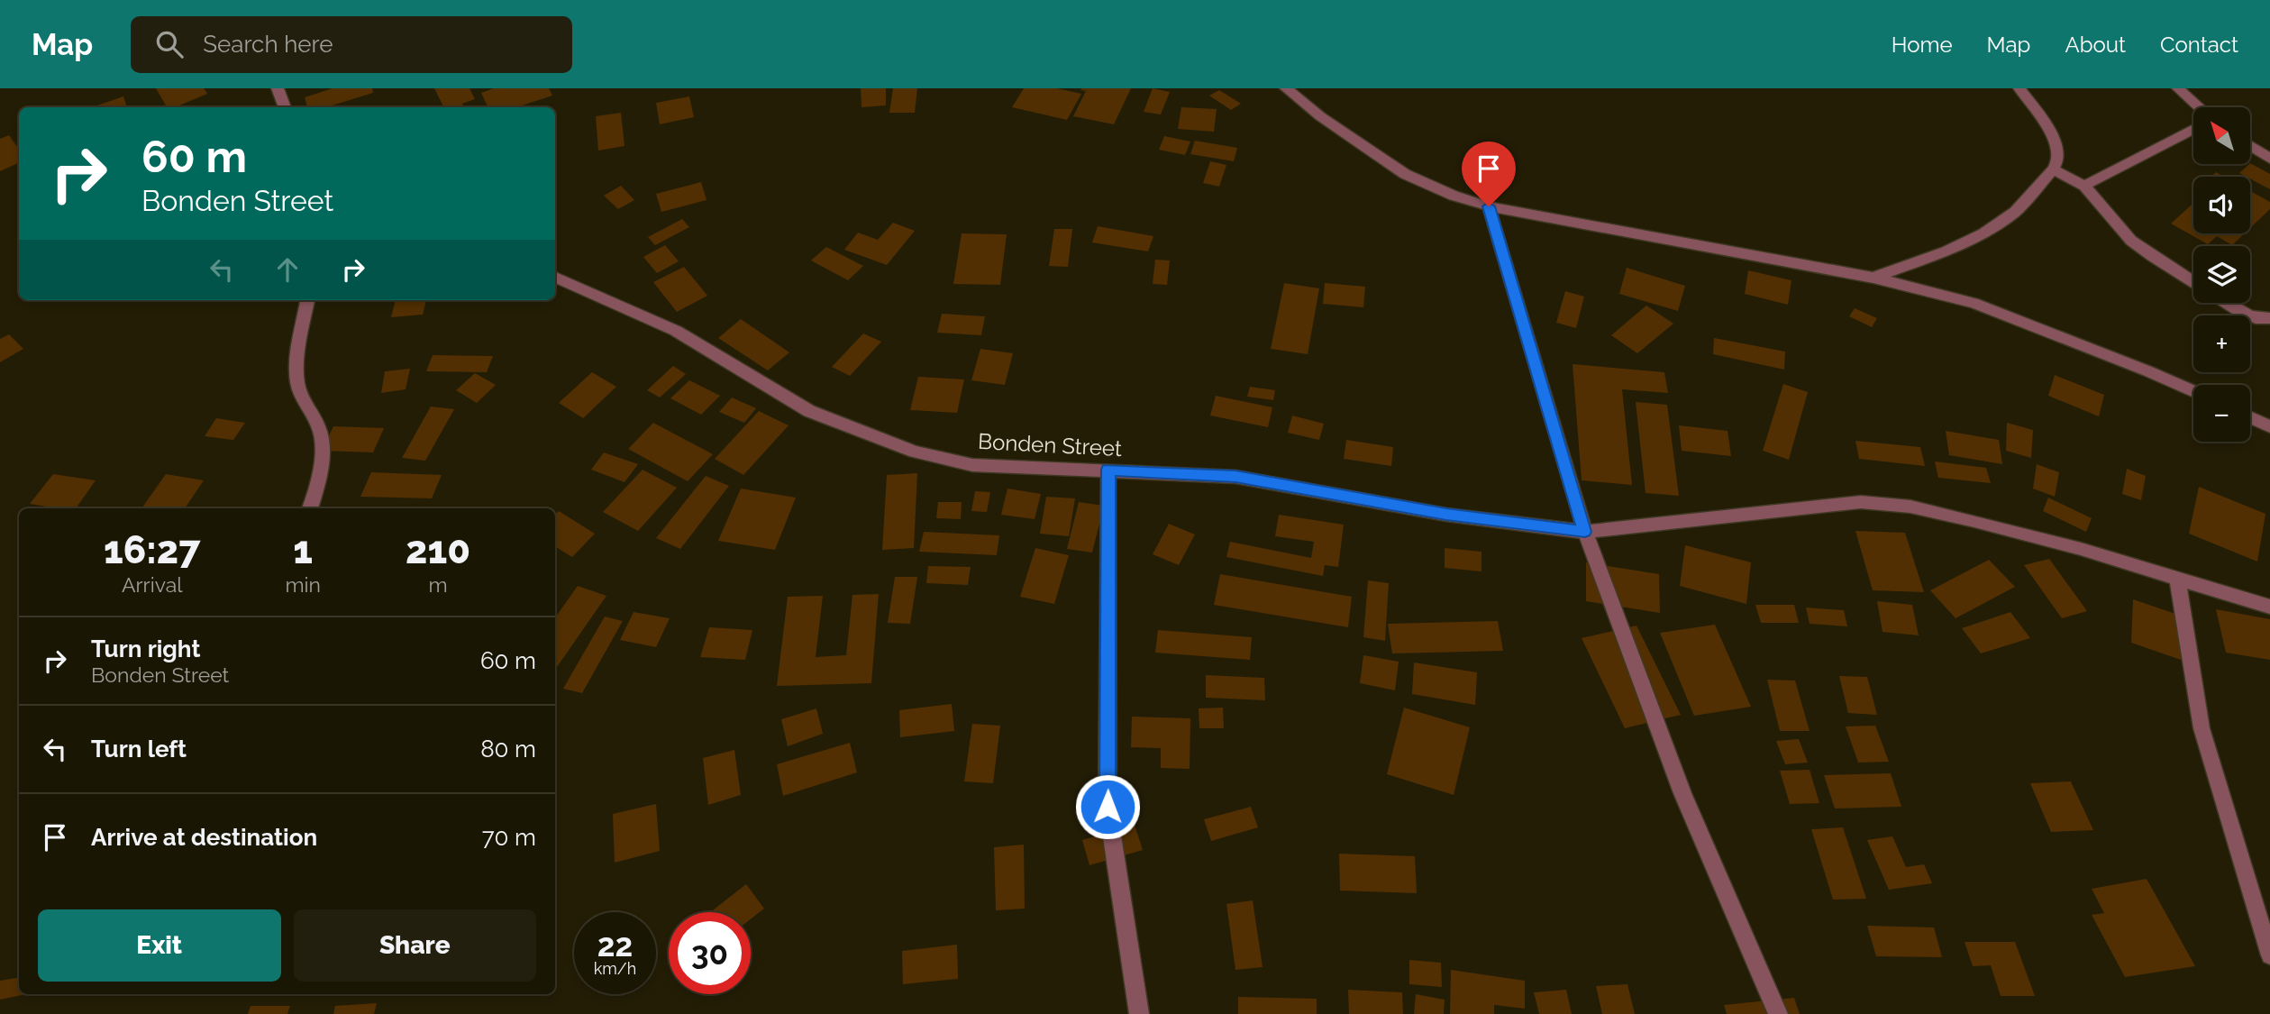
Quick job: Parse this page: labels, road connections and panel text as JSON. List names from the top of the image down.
{
  "streets": {
    "street": ["Bonden Street"]
  },
  "north": "top left",
  "page": {
    "header": "Map",
    "search": "Search here",
    "nav": [
      "Home",
      "Map",
      "About",
      "Contact"
    ],
    "map_buttons": ["+", "−"],
    "turn": ["60 m", "Bonden Street"],
    "eta": [
      "16:27",
      "Arrival",
      "1",
      "min",
      "210",
      "m"
    ],
    "list": [
      {
        "name": "Turn right",
        "note": "Bonden Street",
        "value": "60 m"
      },
      {
        "name": "Turn left",
        "value": "80 m"
      },
      {
        "name": "Arrive at destination",
        "value": "70 m"
      }
    ],
    "buttons": ["Exit", "Share"],
    "speed": "22 km/h",
    "limit": "30"
  }
}
